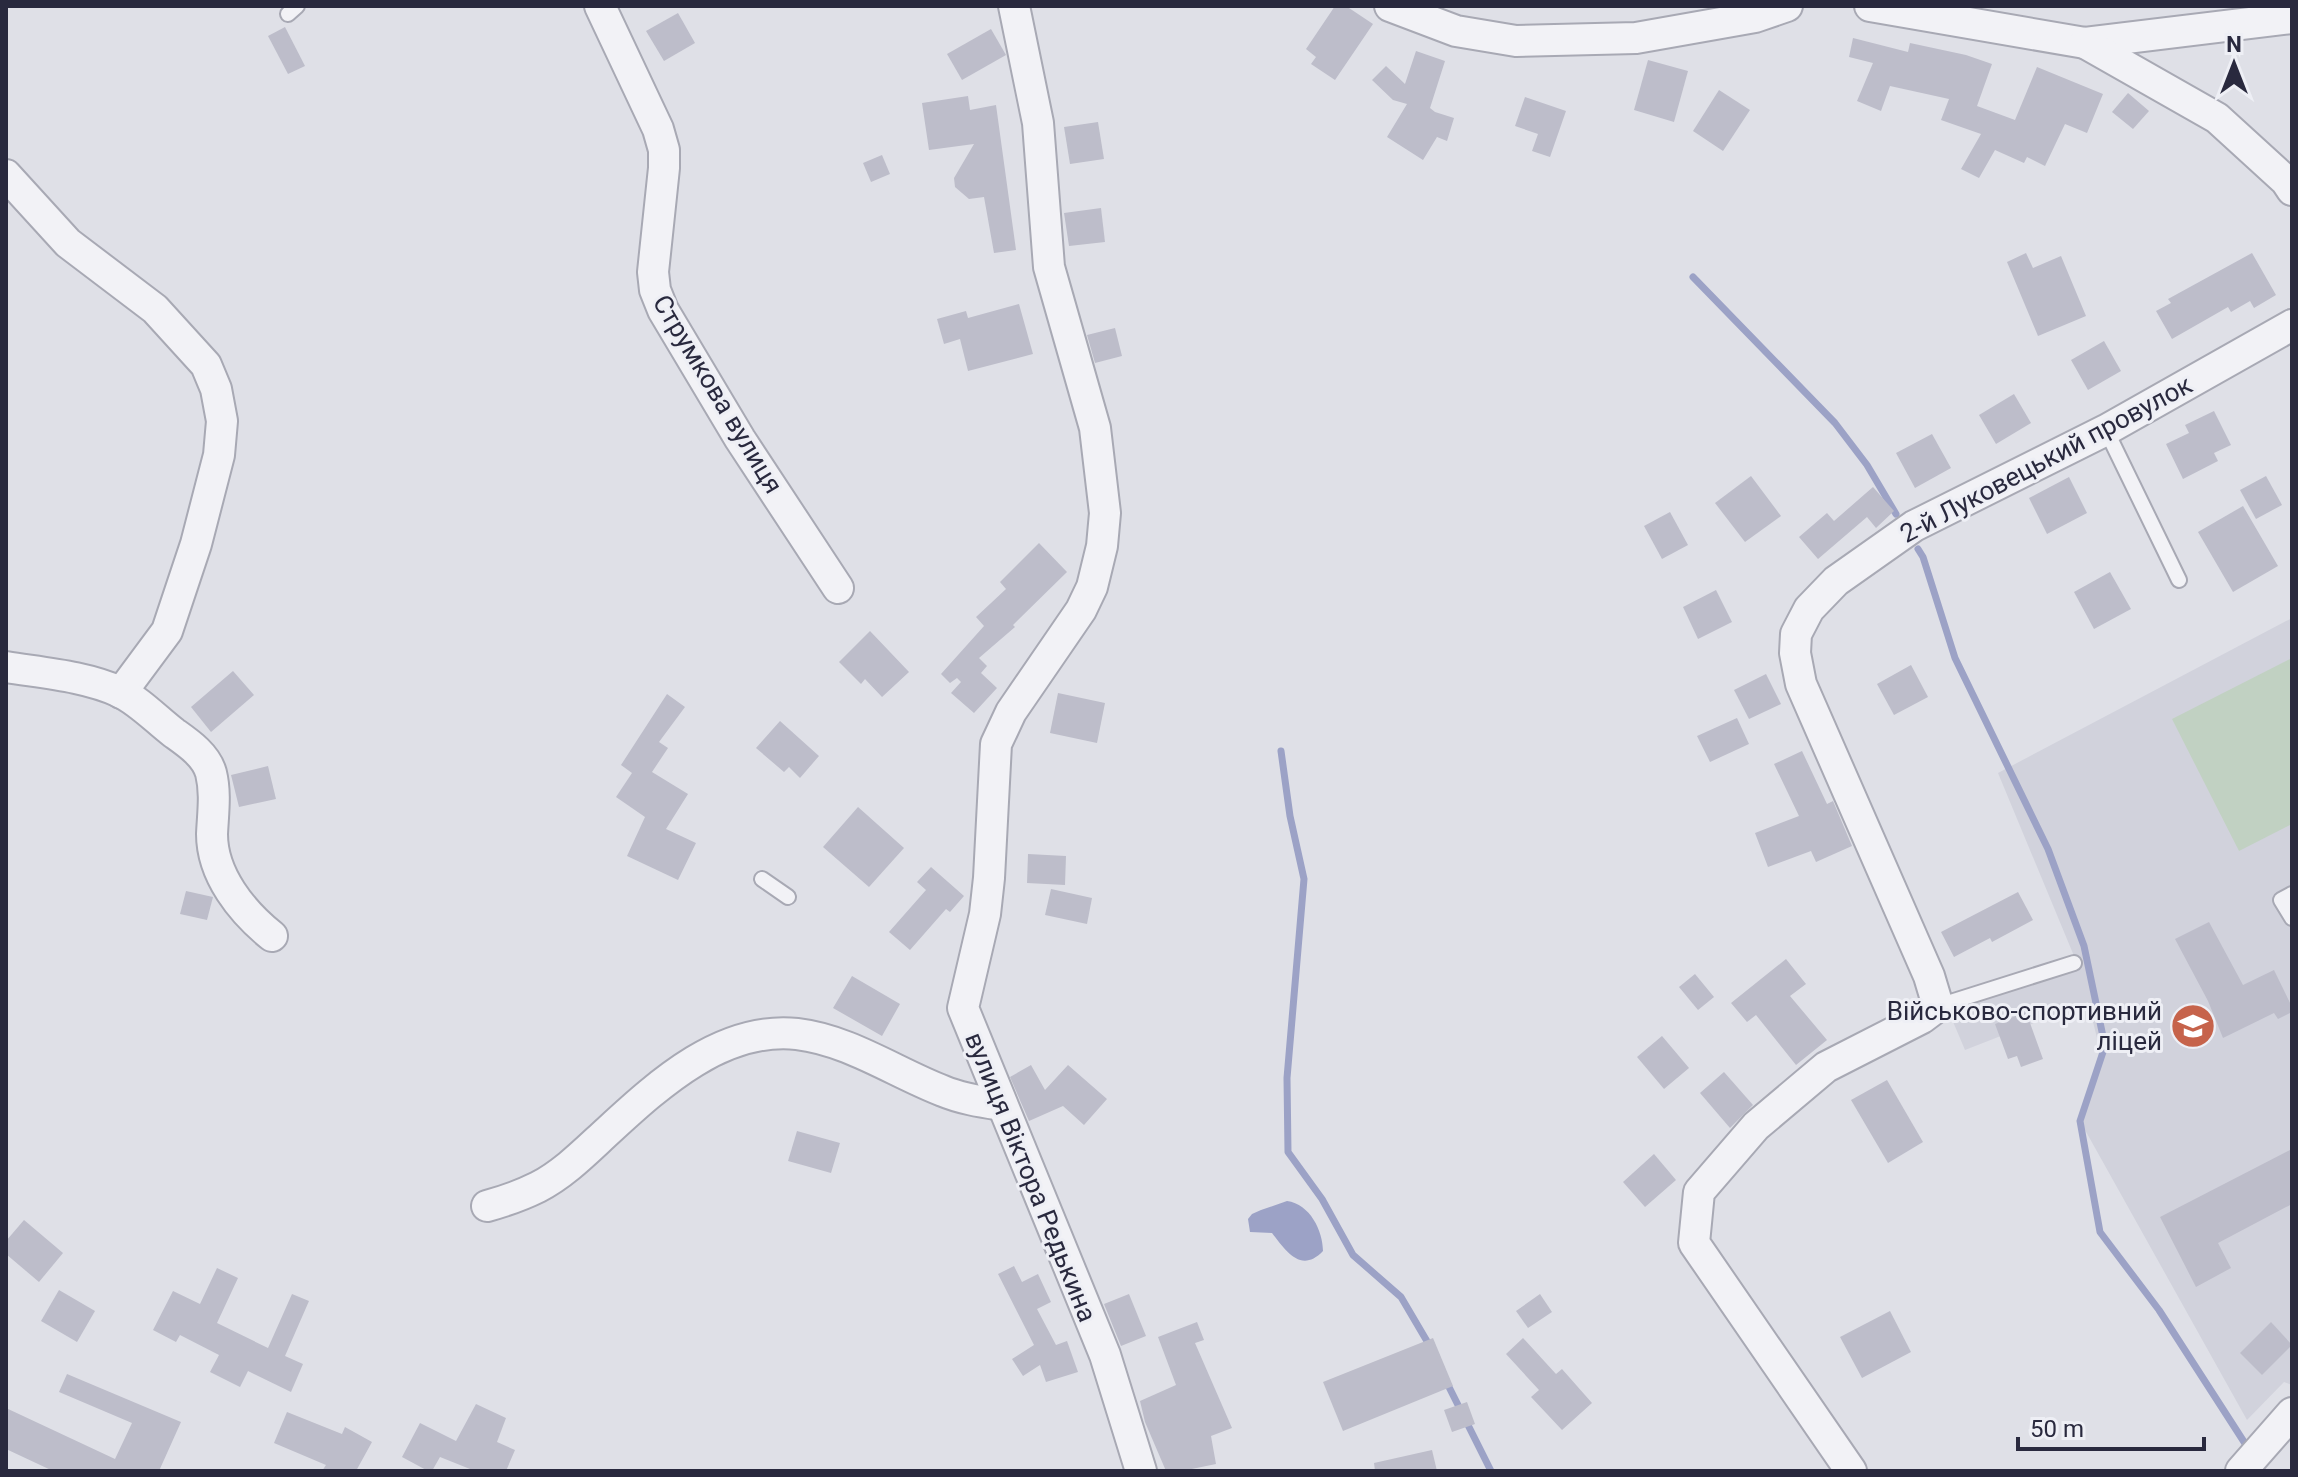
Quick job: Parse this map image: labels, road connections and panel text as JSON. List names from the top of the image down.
{
  "streets": {
    "street": ["Струмкова вулиця", "2-й Луковецький провулок", "вулиця Віктора Редькина"]
  },
  "places": {
    "school or university": ["Військово-спортивний ліцей"]
  },
  "scale_bar": "50 m",
  "north": "top"
}
